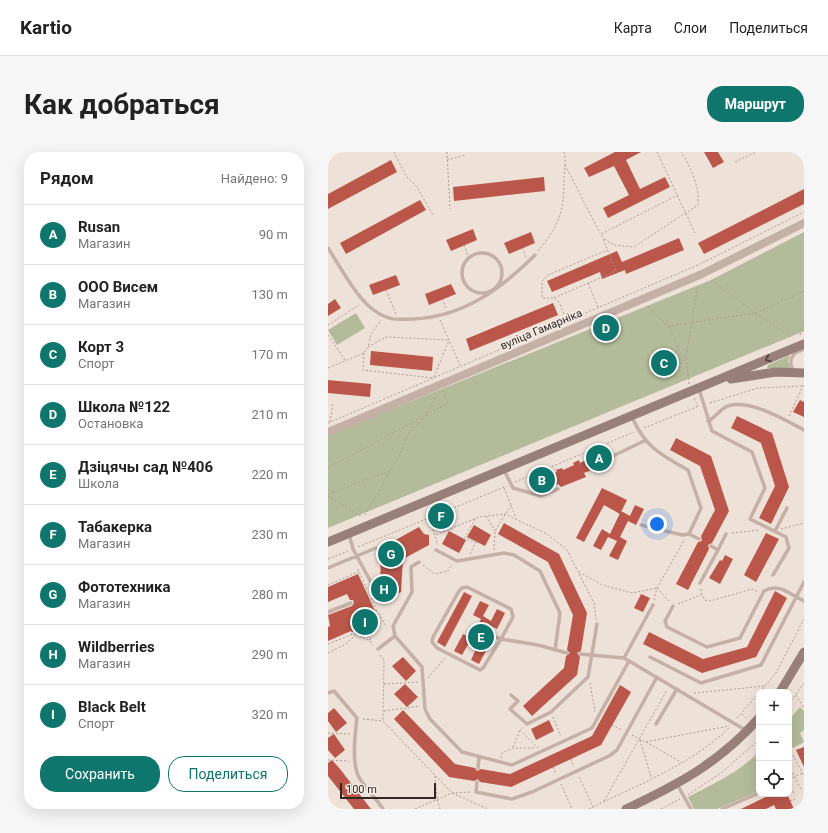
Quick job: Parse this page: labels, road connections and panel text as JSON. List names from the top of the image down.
{
  "streets": {
    "street": ["вуліца Гамарніка"]
  },
  "scale_bar": "100 m",
  "page": {
    "header": "Kartio",
    "nav": ["Карта", "Слои", "Поделиться"],
    "buttons": [
      "Маршрут",
      ["Сохранить", "Поделиться"]
    ],
    "title": "Как добраться",
    "heading": ["Рядом", "Найдено: 9"],
    "list": [
      {
        "mark": "A",
        "name": "Rusan",
        "note": "Магазин",
        "value": "90 m"
      },
      {
        "mark": "B",
        "name": "ООО Висем",
        "note": "Магазин",
        "value": "130 m"
      },
      {
        "mark": "C",
        "name": "Корт 3",
        "note": "Спорт",
        "value": "170 m"
      },
      {
        "mark": "D",
        "name": "Школа №122",
        "note": "Остановка",
        "value": "210 m"
      },
      {
        "mark": "E",
        "name": "Дзіцячы сад №406",
        "note": "Школа",
        "value": "220 m"
      },
      {
        "mark": "F",
        "name": "Табакерка",
        "note": "Магазин",
        "value": "230 m"
      },
      {
        "mark": "G",
        "name": "Фототехника",
        "note": "Магазин",
        "value": "280 m"
      },
      {
        "mark": "H",
        "name": "Wildberries",
        "note": "Магазин",
        "value": "290 m"
      },
      {
        "mark": "I",
        "name": "Black Belt",
        "note": "Спорт",
        "value": "320 m"
      }
    ],
    "pins": [
      "D",
      "C",
      "A",
      "B",
      "F",
      "G",
      "H",
      "I",
      "E"
    ],
    "map_buttons": ["+", "−"],
    "scale": "100 m"
  }
}
